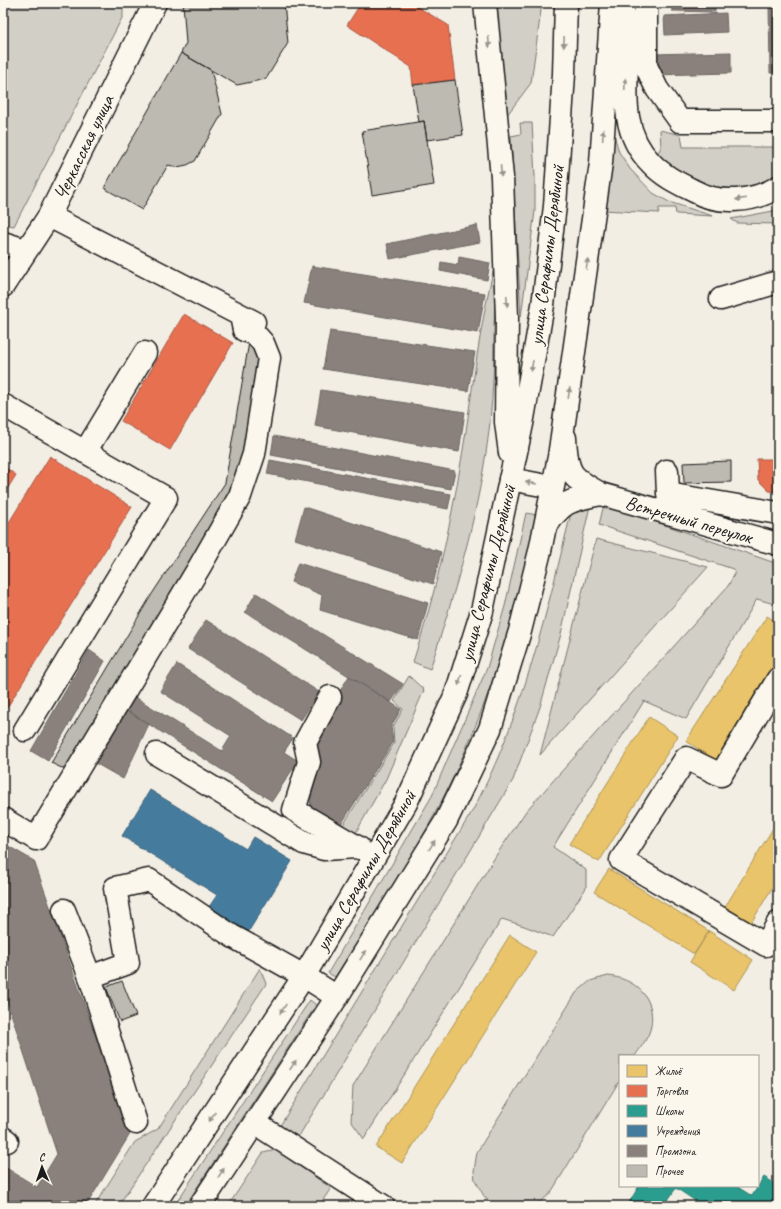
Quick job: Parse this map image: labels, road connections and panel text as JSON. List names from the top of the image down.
{
  "streets": {
    "main road": ["Черкасская улица", "улица Серафимы Дерябиной", "Встречный переулок"]
  },
  "legend": [
    "Жильё",
    "Торговля",
    "Школы",
    "Учреждения",
    "Промзона",
    "Прочее"
  ],
  "north": "top"
}
